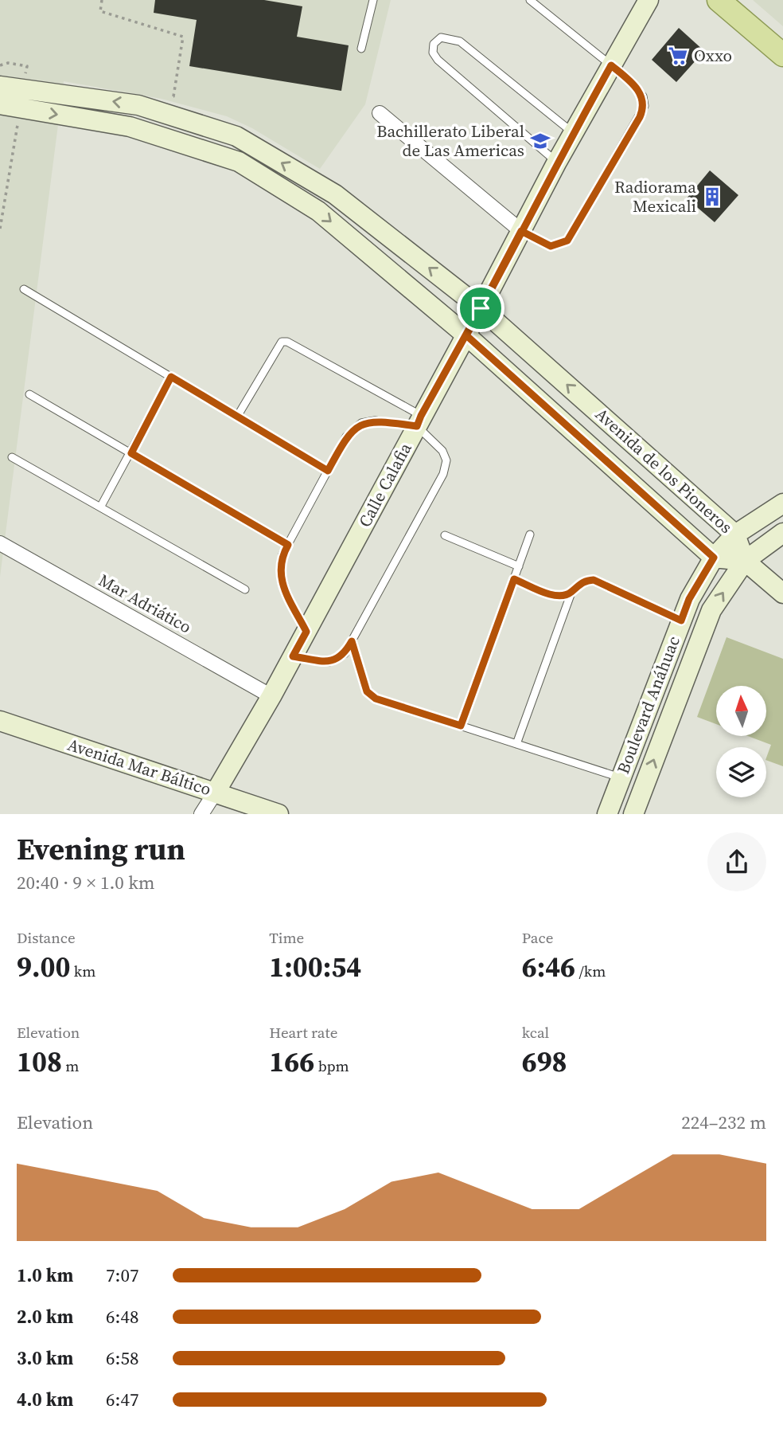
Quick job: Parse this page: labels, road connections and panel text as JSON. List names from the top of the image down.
{
  "streets": {
    "street": [
      "Avenida de los Pioneros",
      "Calle Calafia",
      "Mar Adriático",
      "Boulevard Anáhuac",
      "Avenida Mar Báltico"
    ]
  },
  "crossings": [
    ["Avenida de los Pioneros", "Calle Calafia"],
    ["Avenida de los Pioneros", "Boulevard Anáhuac"],
    ["Calle Calafia", "Mar Adriático"],
    ["Calle Calafia", "Avenida Mar Báltico"]
  ],
  "places": {
    "supermarket": ["Oxxo"],
    "school or university": ["Bachillerato Liberal de Las Americas"],
    "building": ["Radiorama Mexicali"]
  },
  "north": "top",
  "page": {
    "heading": ["Evening run", "20:40 · 9 × 1.0 km"],
    "stats": [
      ["Distance", "9.00 km"],
      ["Time", "1:00:54"],
      ["Pace", "6:46 /km"],
      ["Elevation", "108 m"],
      ["Heart rate", "166 bpm"],
      ["kcal", "698"]
    ],
    "chart": ["Elevation", "224–232 m"],
    "list": [
      {
        "name": "1.0 km",
        "note": "7:07"
      },
      {
        "name": "2.0 km",
        "note": "6:48"
      },
      {
        "name": "3.0 km",
        "note": "6:58"
      },
      {
        "name": "4.0 km",
        "note": "6:47"
      }
    ]
  }
}
